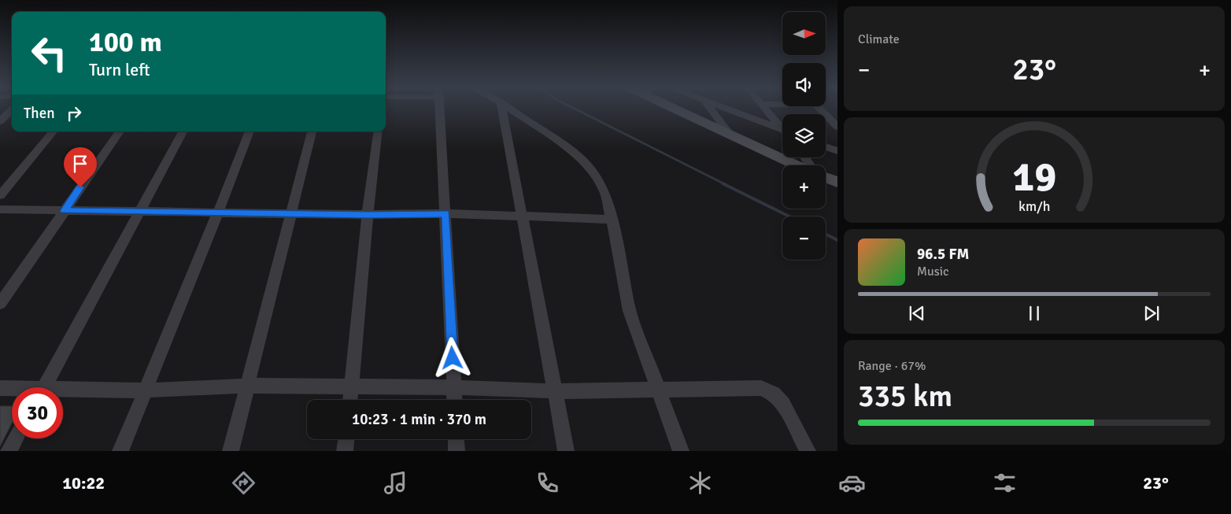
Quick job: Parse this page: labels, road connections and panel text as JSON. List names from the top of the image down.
{
  "north": "right",
  "page": {
    "tile": [
      "Climate",
      ["Range · 67%", "335 km"]
    ],
    "map_buttons": ["+", "−"],
    "turn": ["100 m", "Turn left"],
    "heat": ["−", "23°", "+"],
    "then": "Then",
    "song": ["96.5 FM", "Music"],
    "limit": "30",
    "trip": "10:23 · 1 min · 370 m",
    "tabs": ["10:22", "23°"],
    "gauge": ["19", "km/h"]
  }
}
